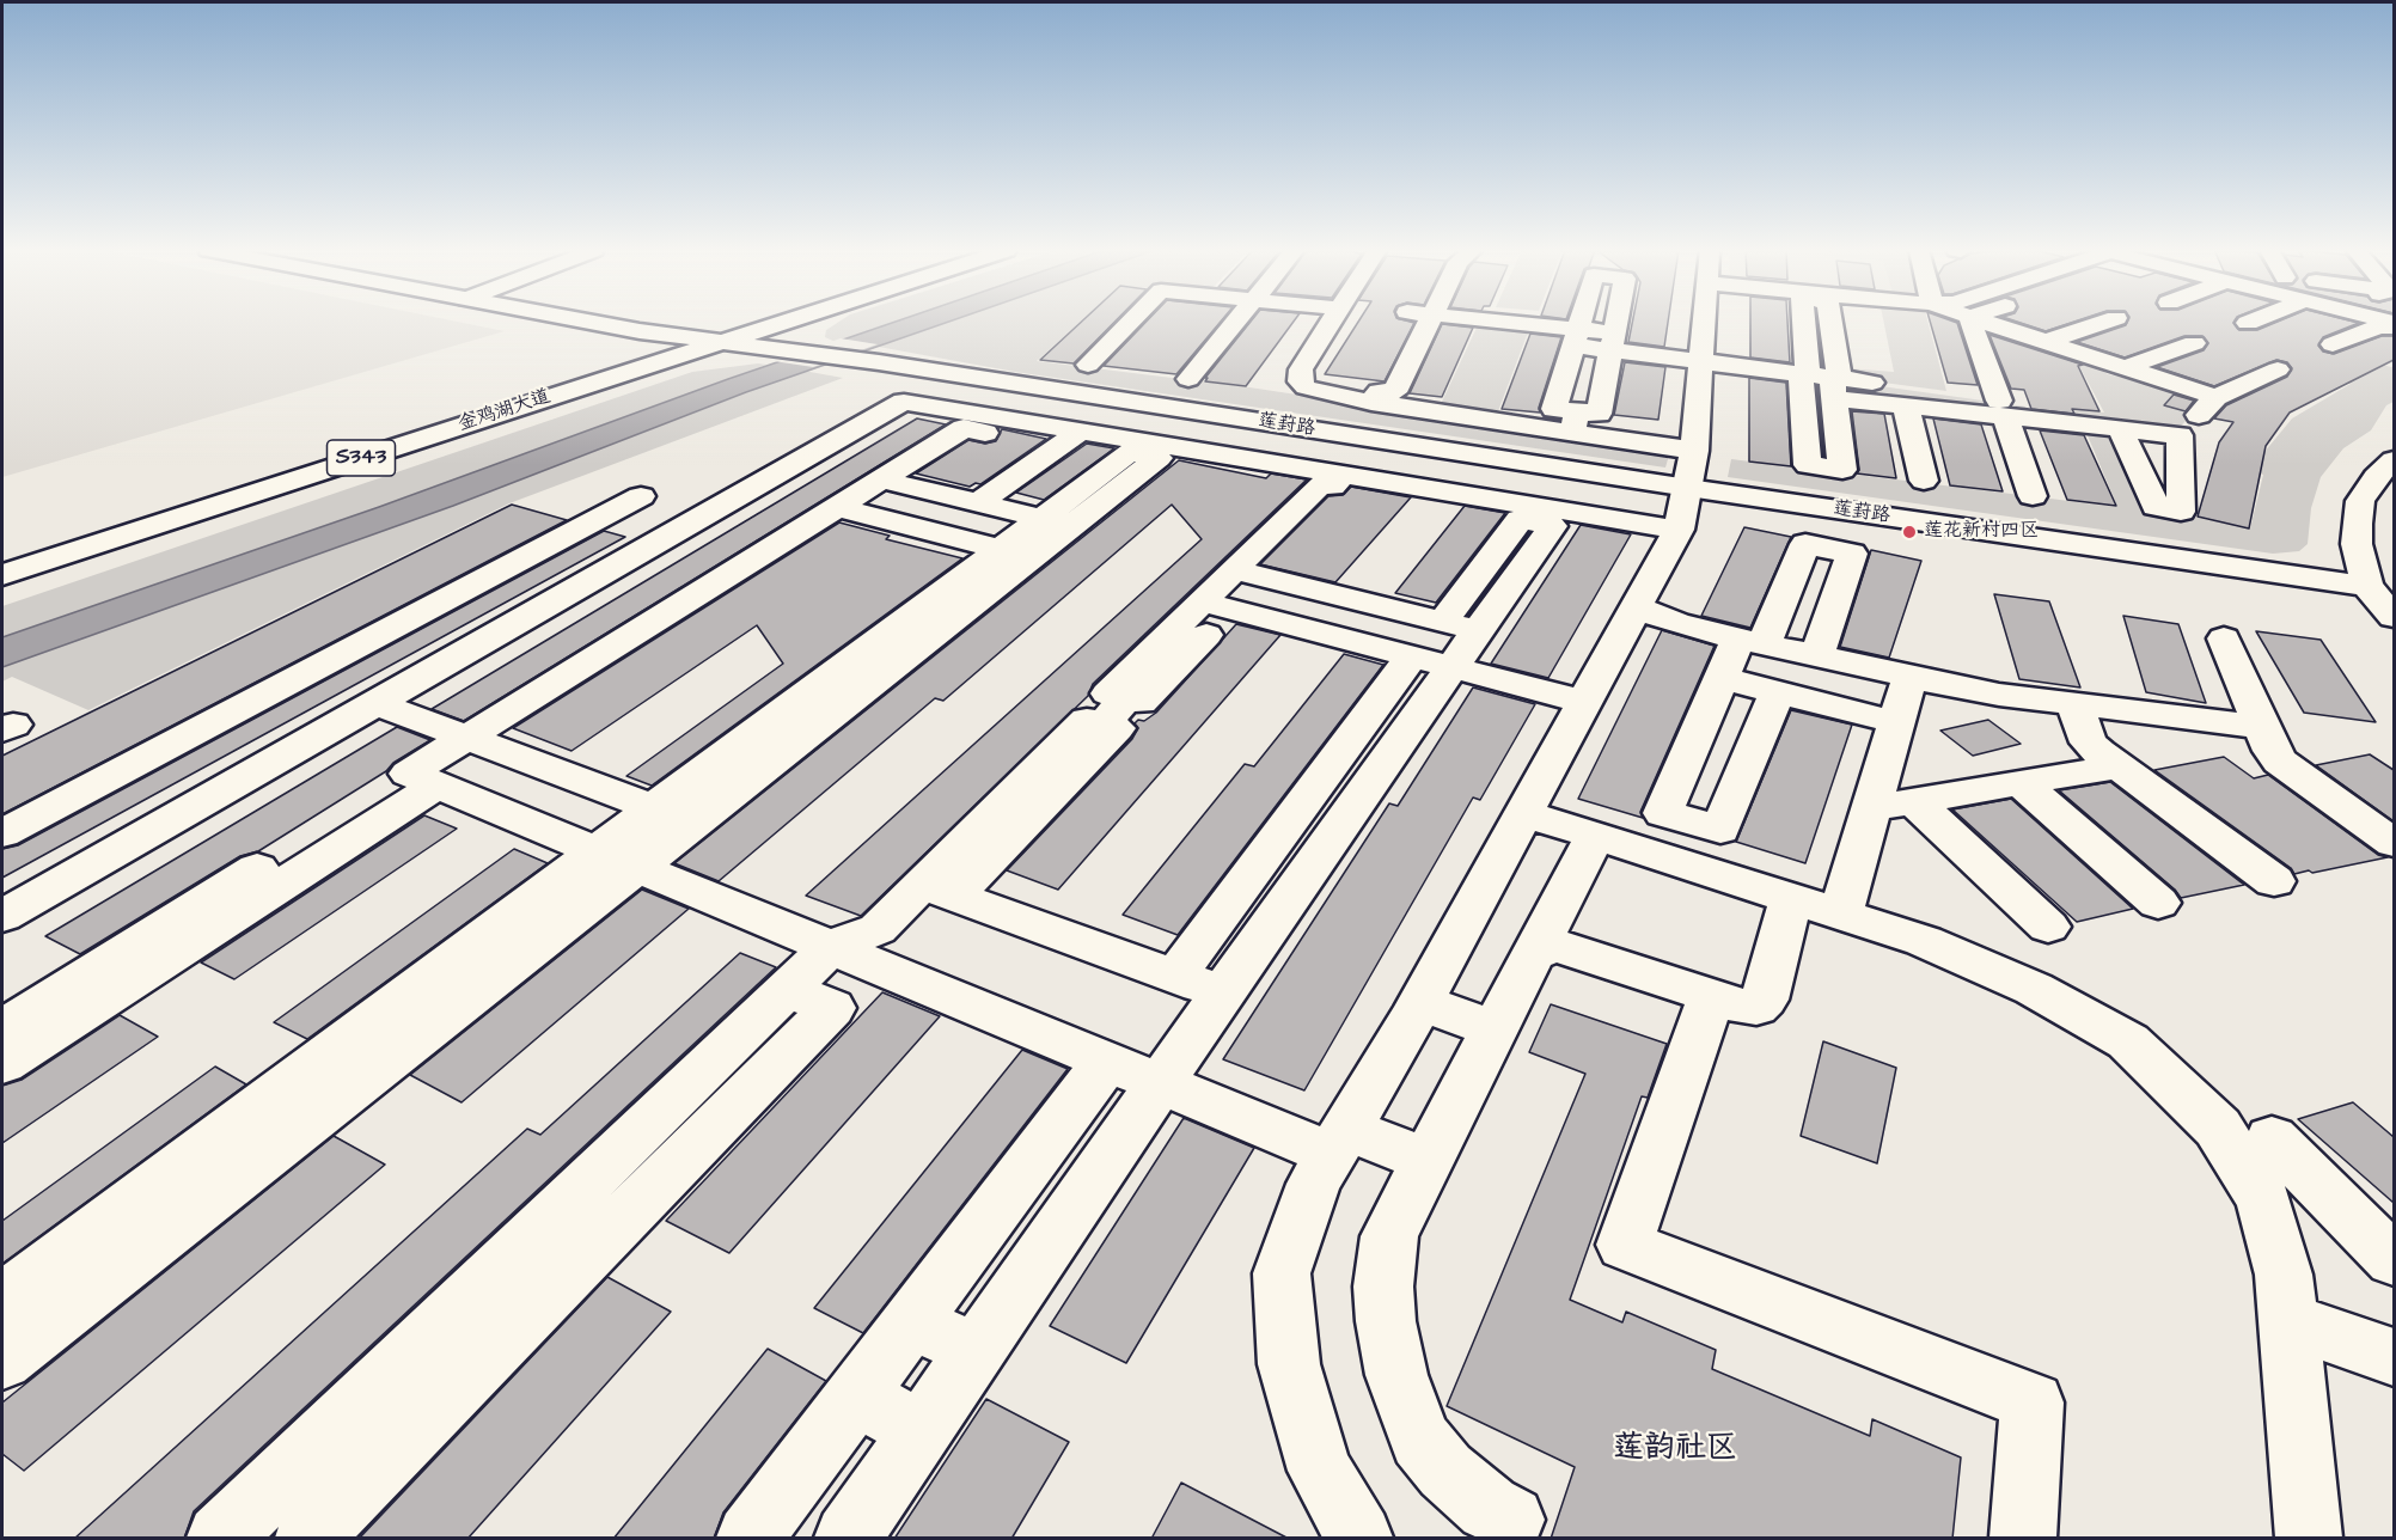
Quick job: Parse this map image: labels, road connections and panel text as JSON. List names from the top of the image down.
{
  "streets": {
    "street": ["金鸡湖大道", "莲葑路", "S343"]
  },
  "crossings": [
    ["金鸡湖大道", "莲葑路"]
  ],
  "districts": ["莲韵社区"],
  "places": ["莲花新村四区"]
}
